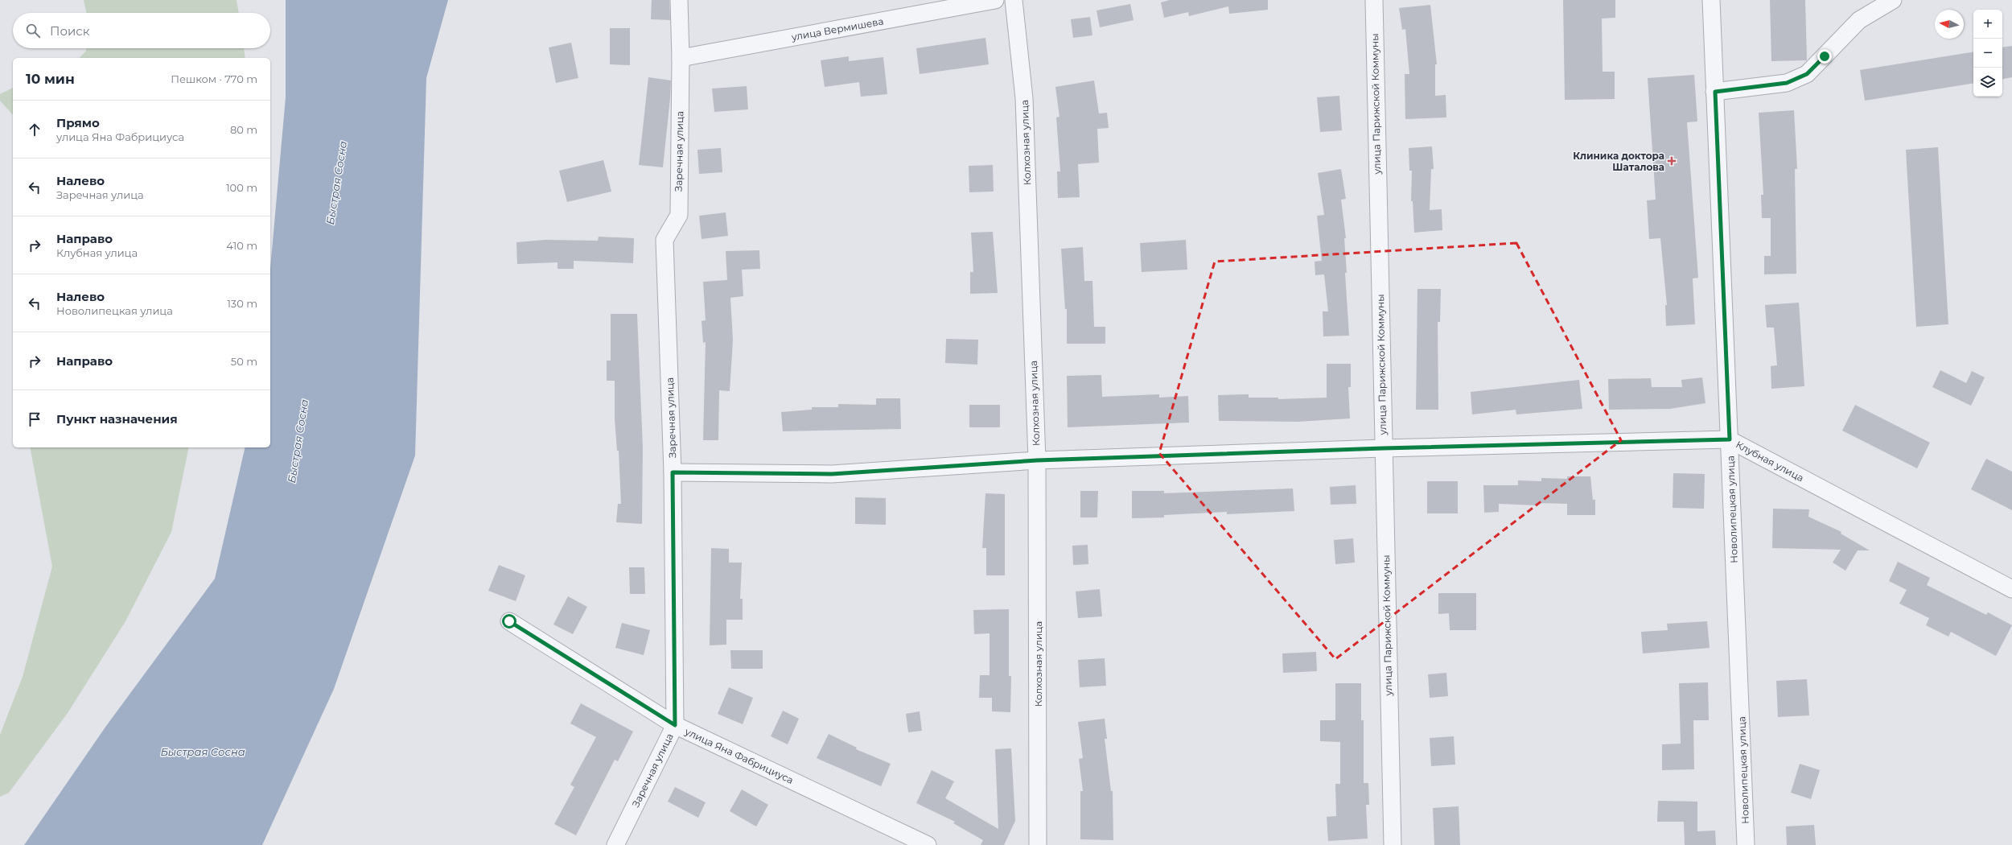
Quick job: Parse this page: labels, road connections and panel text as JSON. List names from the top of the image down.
{
  "streets": {
    "street": [
      "улица Вермишева",
      "улица Парижской Коммуны",
      "Колхозная улица",
      "Заречная улица",
      "Клубная улица",
      "Новолипецкая улица",
      "улица Яна Фабрициуса"
    ]
  },
  "crossings": [
    ["улица Вермишева", "Заречная улица"],
    ["улица Парижской Коммуны", "Клубная улица"],
    ["Колхозная улица", "Клубная улица"],
    ["Заречная улица", "Клубная улица"],
    ["Заречная улица", "улица Яна Фабрициуса"],
    ["Клубная улица", "Новолипецкая улица"]
  ],
  "water": ["Быстрая Сосна"],
  "places": {
    "health": ["Клиника доктора Шаталова"]
  },
  "north": "left",
  "page": {
    "map_buttons": ["+", "−"],
    "search": "Поиск",
    "heading": ["10 мин", "Пешком · 770 m"],
    "list": [
      ["Прямо", "улица Яна Фабрициуса", "80 m"],
      ["Налево", "Заречная улица", "100 m"],
      ["Направо", "Клубная улица", "410 m"],
      ["Налево", "Новолипецкая улица", "130 m"],
      ["Направо", "50 m"],
      "Пункт назначения"
    ]
  }
}
